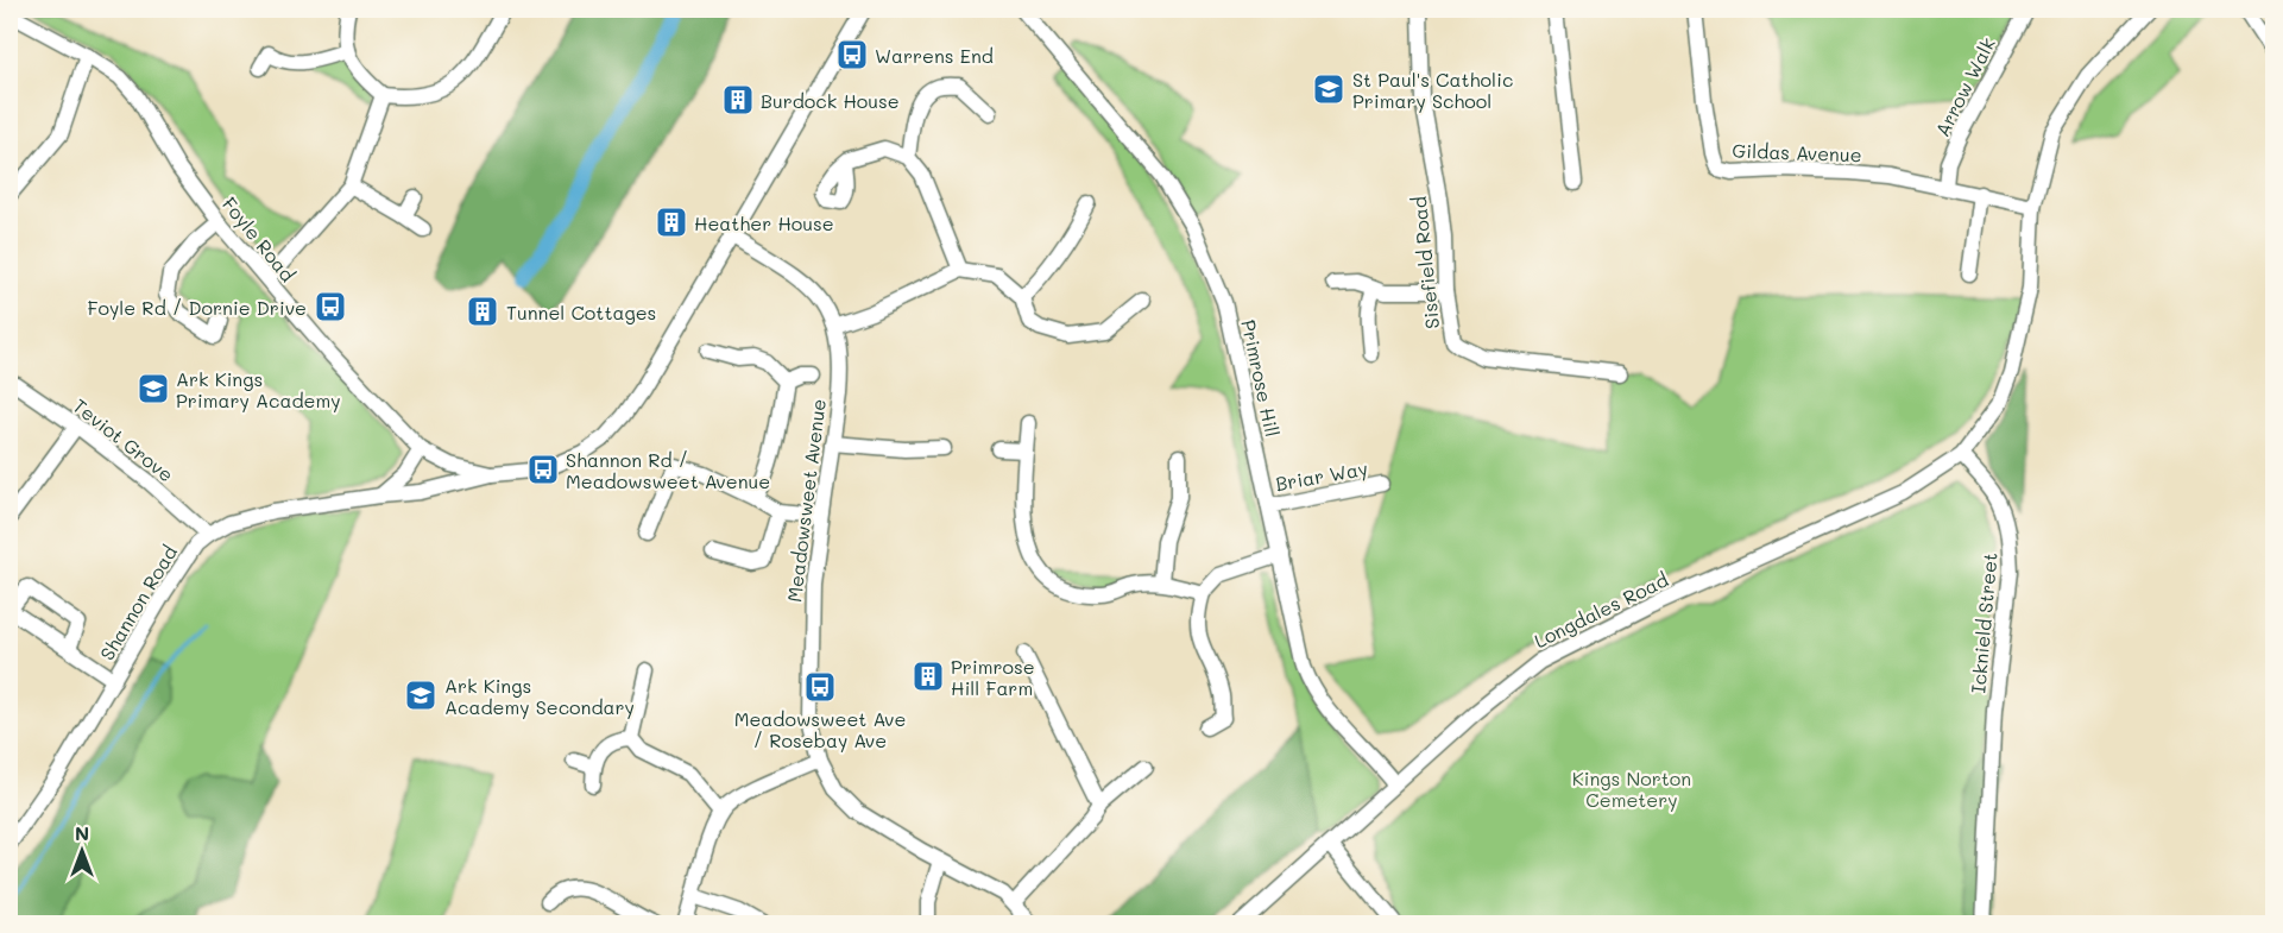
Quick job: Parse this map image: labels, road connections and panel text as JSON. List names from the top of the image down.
{
  "streets": {
    "street": [
      "Arrow Walk",
      "Gildas Avenue",
      "Foyle Road",
      "Sisefield Road",
      "Primrose Hill",
      "Teviot Grove",
      "Briar Way",
      "Meadowsweet Avenue",
      "Shannon Road",
      "Longdales Road",
      "Icknield Street"
    ]
  },
  "crossings": [
    ["Arrow Walk", "Gildas Avenue"],
    ["Foyle Road", "Shannon Road"],
    ["Primrose Hill", "Briar Way"],
    ["Primrose Hill", "Longdales Road"],
    ["Teviot Grove", "Shannon Road"],
    ["Meadowsweet Avenue", "Shannon Road"],
    ["Longdales Road", "Icknield Street"]
  ],
  "parks": ["Kings Norton Cemetery"],
  "places": {
    "bus stop": [
      "Warrens End",
      "Foyle Rd / Dornie Drive",
      "Shannon Rd / Meadowsweet Avenue",
      "Meadowsweet Ave / Rosebay Ave"
    ],
    "school or university": ["St Paul's Catholic Primary School", "Ark Kings Primary Academy", "Ark Kings Academy Secondary"],
    "building": [
      "Burdock House",
      "Heather House",
      "Tunnel Cottages",
      "Primrose Hill Farm"
    ]
  },
  "north": "top"
}
